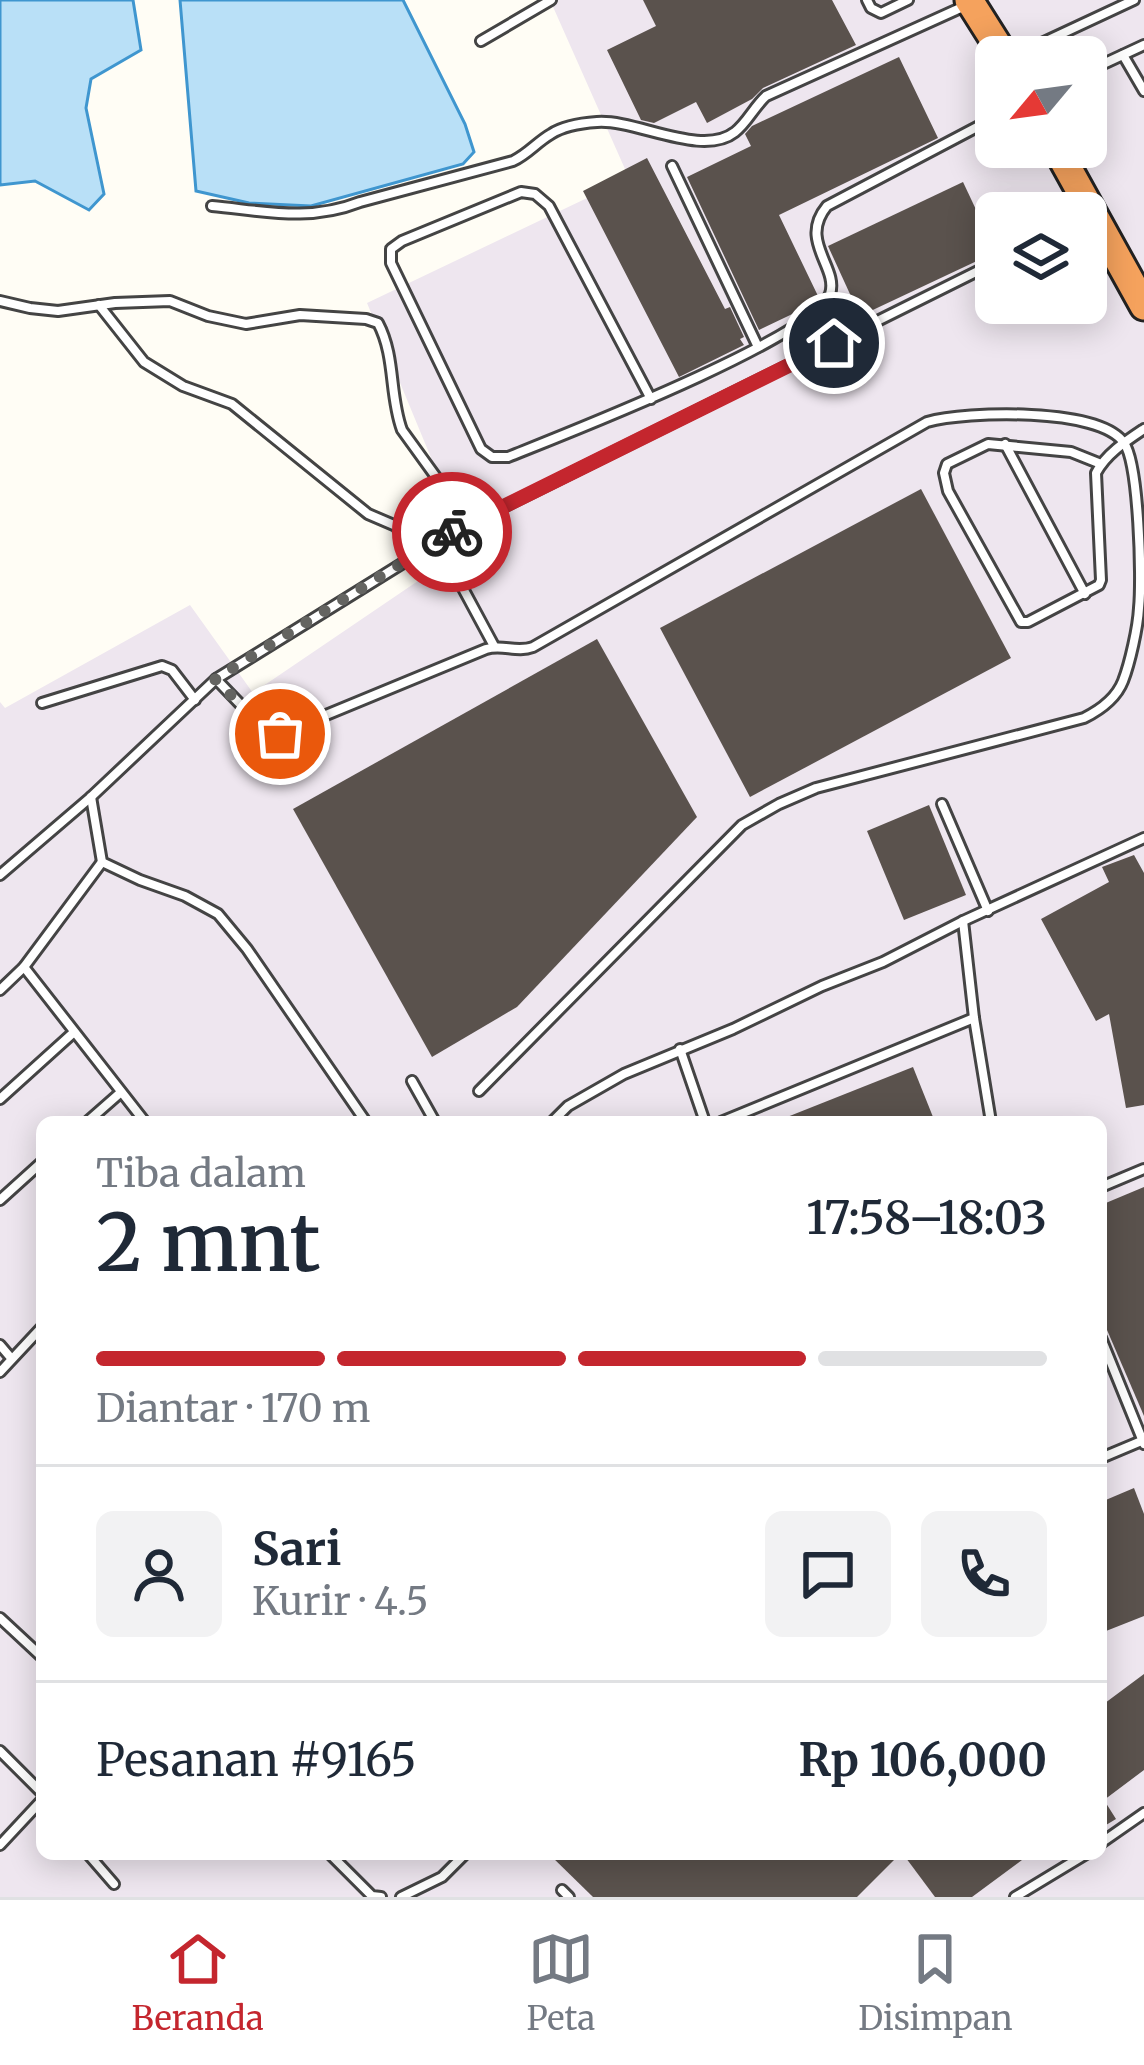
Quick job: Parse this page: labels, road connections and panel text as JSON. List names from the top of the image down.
{
  "north": "bottom left",
  "page": {
    "heading": ["2 mnt", "Tiba dalam", "17:58–18:03"],
    "panel": [
      "Sari",
      "Kurir · 4.5",
      "Pesanan #9165",
      "Rp 106,000"
    ],
    "bar": "Diantar · 170 m",
    "tabs": ["Beranda", "Peta", "Disimpan"]
  }
}
